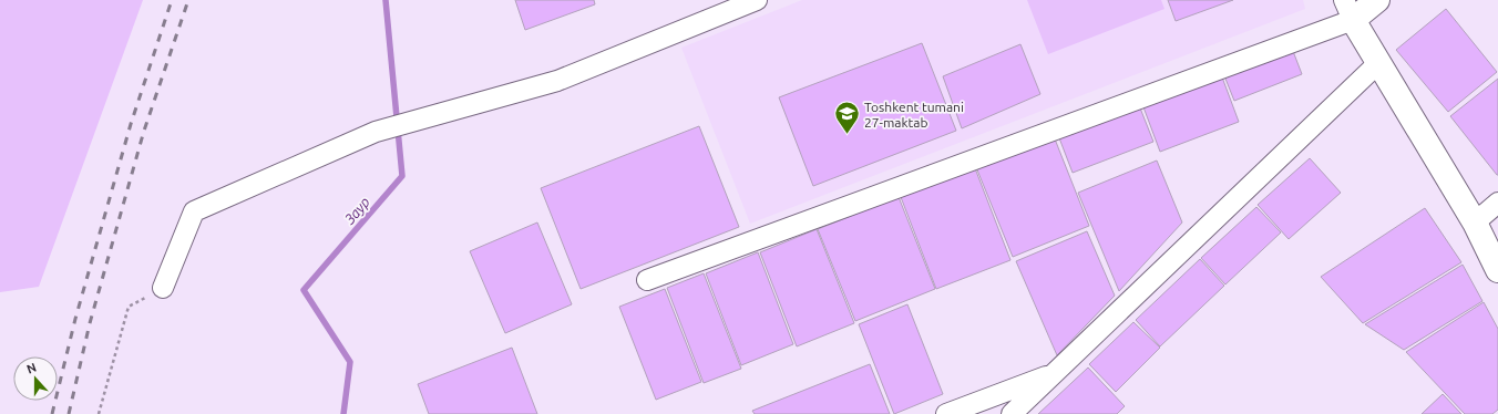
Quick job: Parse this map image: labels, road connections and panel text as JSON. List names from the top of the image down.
{
  "water": ["Заур"],
  "places": {
    "school or university": ["Toshkent tumani 27-maktab"]
  },
  "north": "top"
}
